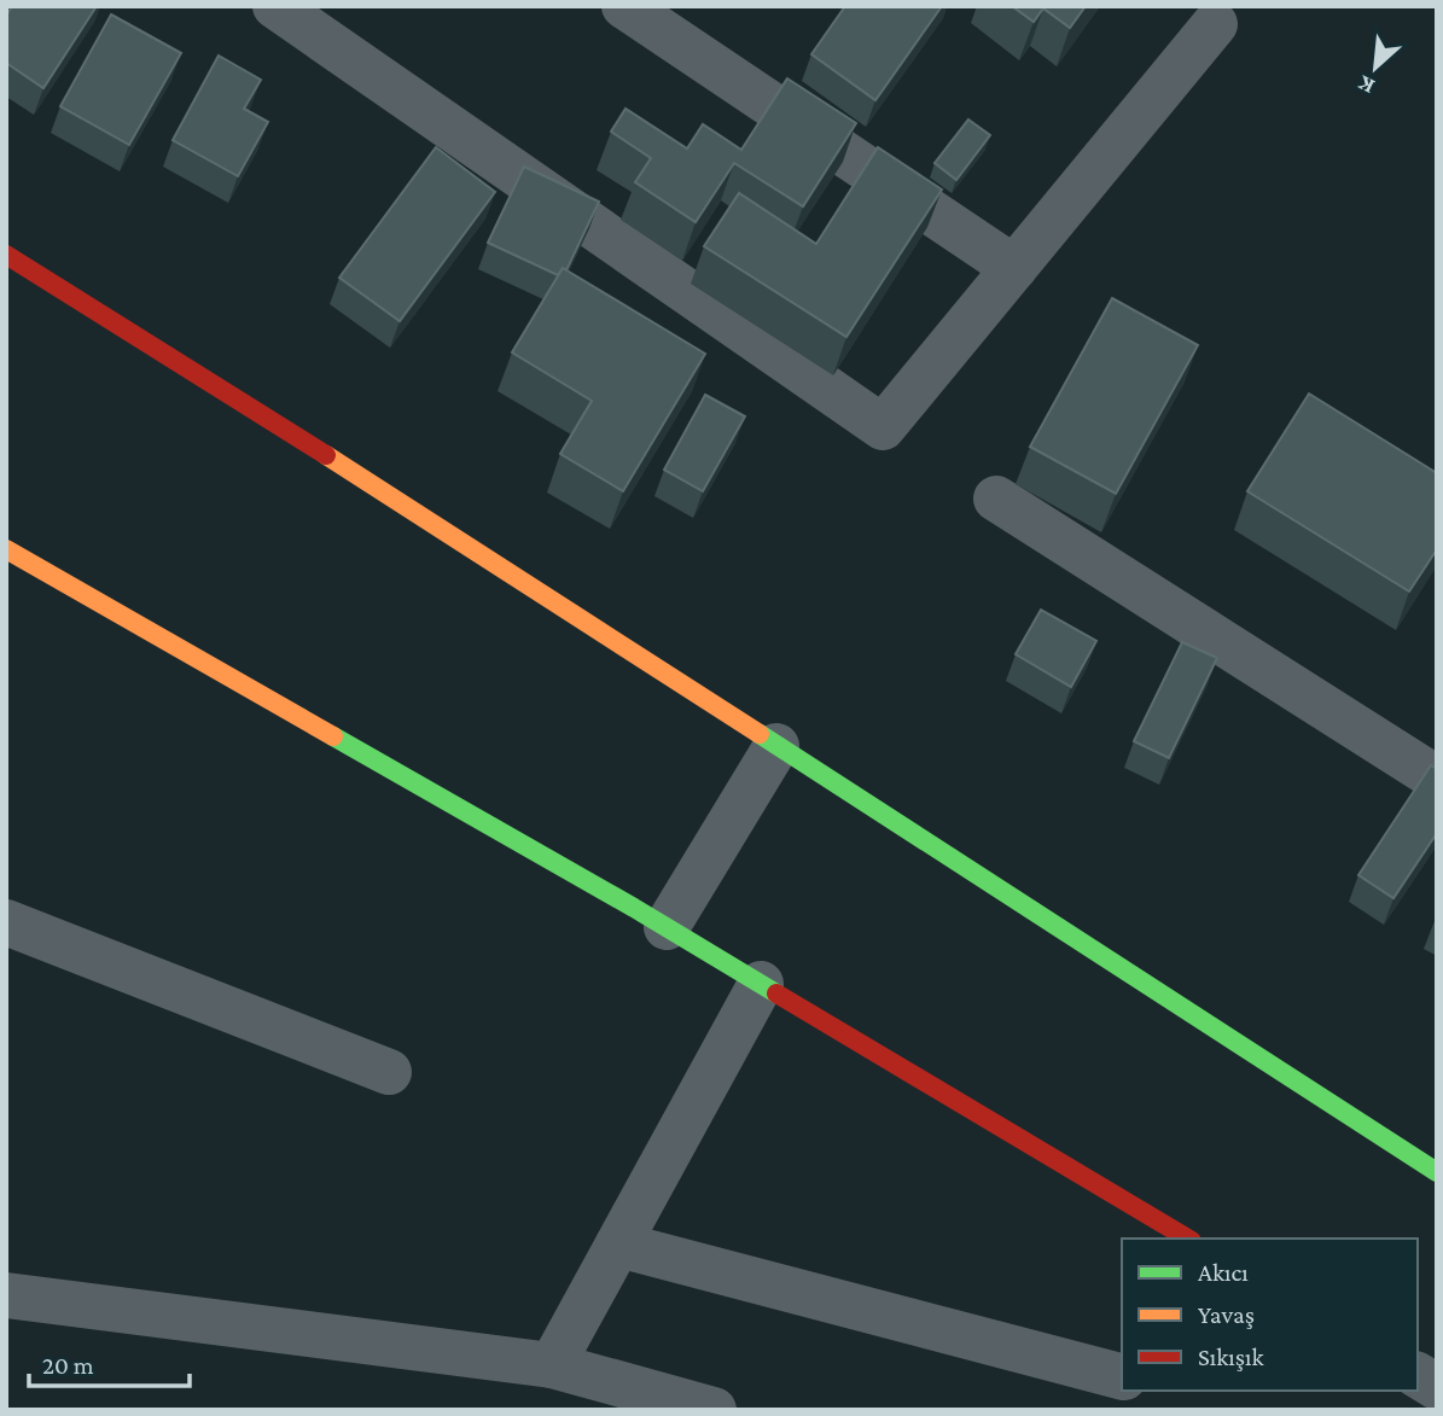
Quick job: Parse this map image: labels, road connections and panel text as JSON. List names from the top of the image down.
{
  "legend": ["Akıcı", "Yavaş", "Sıkışık"],
  "scale_bar": "20 m",
  "north": "bottom left"
}
